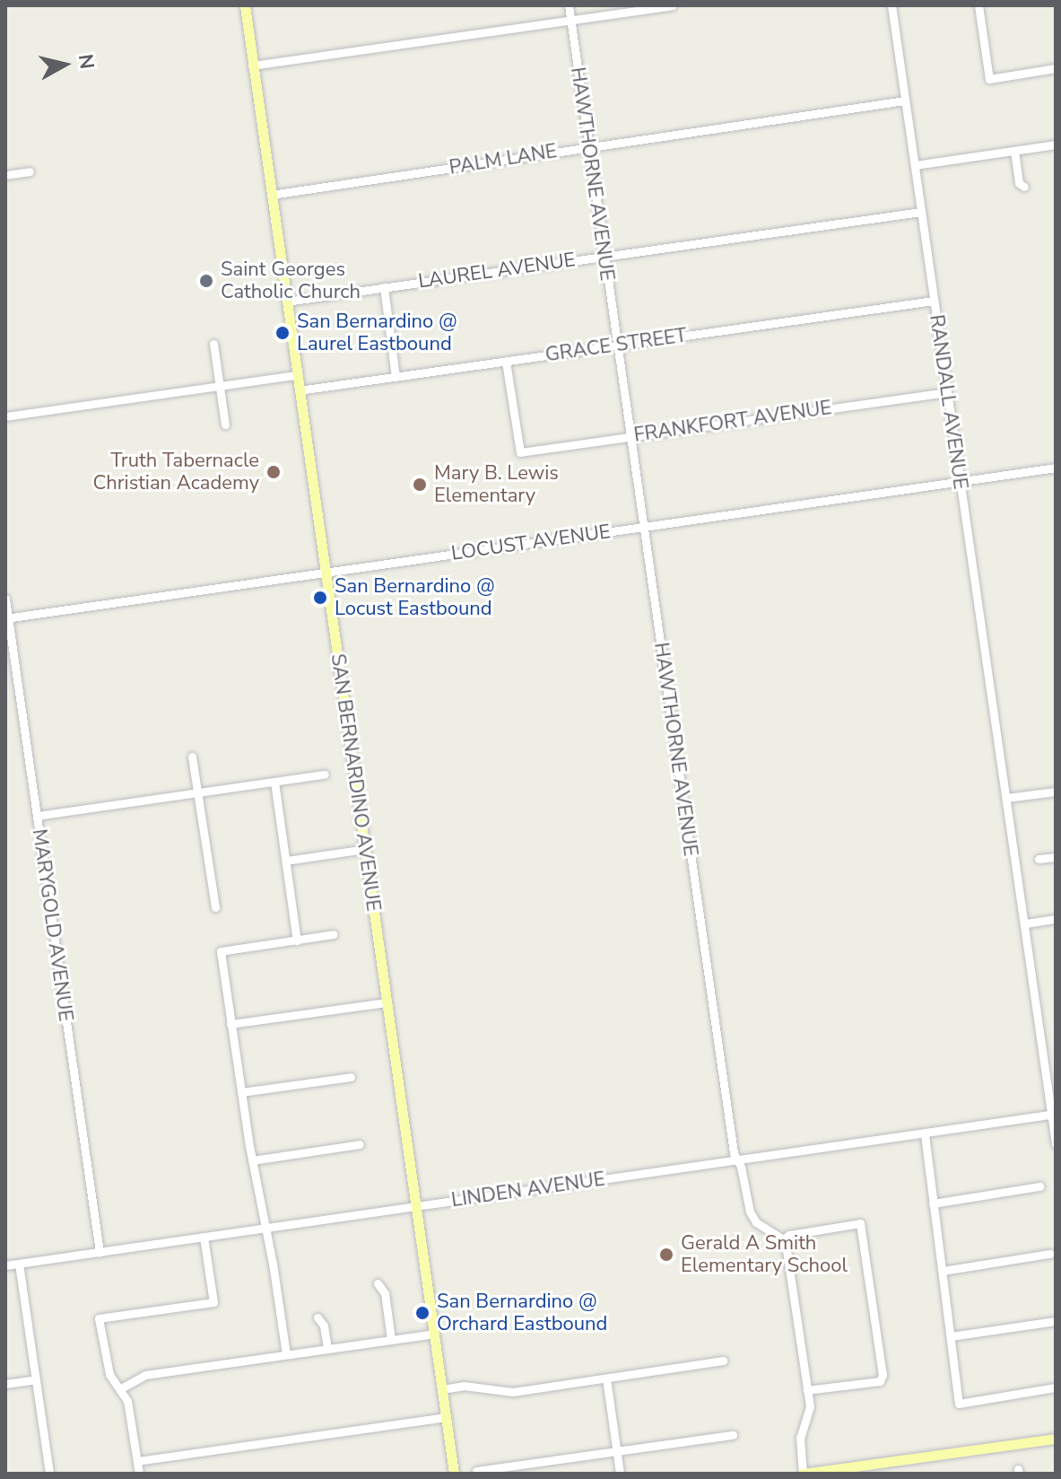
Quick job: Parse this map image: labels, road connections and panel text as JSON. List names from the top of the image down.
{
  "streets": {
    "main road": ["SAN BERNARDINO AVENUE"],
    "street": [
      "PALM LANE",
      "HAWTHORNE AVENUE",
      "LAUREL AVENUE",
      "GRACE STREET",
      "RANDALL AVENUE",
      "FRANKFORT AVENUE",
      "LOCUST AVENUE",
      "MARYGOLD AVENUE",
      "LINDEN AVENUE"
    ]
  },
  "crossings": [
    ["PALM LANE", "HAWTHORNE AVENUE"],
    ["PALM LANE", "RANDALL AVENUE"],
    ["PALM LANE", "SAN BERNARDINO AVENUE"],
    ["HAWTHORNE AVENUE", "LAUREL AVENUE"],
    ["HAWTHORNE AVENUE", "GRACE STREET"],
    ["HAWTHORNE AVENUE", "FRANKFORT AVENUE"],
    ["HAWTHORNE AVENUE", "LOCUST AVENUE"],
    ["HAWTHORNE AVENUE", "LINDEN AVENUE"],
    ["LAUREL AVENUE", "RANDALL AVENUE"],
    ["LAUREL AVENUE", "SAN BERNARDINO AVENUE"],
    ["GRACE STREET", "RANDALL AVENUE"],
    ["GRACE STREET", "FRANKFORT AVENUE"],
    ["GRACE STREET", "SAN BERNARDINO AVENUE"],
    ["RANDALL AVENUE", "FRANKFORT AVENUE"],
    ["RANDALL AVENUE", "LOCUST AVENUE"],
    ["RANDALL AVENUE", "LINDEN AVENUE"],
    ["LOCUST AVENUE", "SAN BERNARDINO AVENUE"],
    ["LOCUST AVENUE", "MARYGOLD AVENUE"],
    ["SAN BERNARDINO AVENUE", "LINDEN AVENUE"],
    ["MARYGOLD AVENUE", "LINDEN AVENUE"]
  ],
  "places": [
    "Saint Georges Catholic Church",
    "San Bernardino @ Laurel Eastbound",
    "Truth Tabernacle Christian Academy",
    "Mary B. Lewis Elementary",
    "San Bernardino @ Locust Eastbound",
    "Gerald A Smith Elementary School",
    "San Bernardino @ Orchard Eastbound"
  ],
  "north": "right"
}
